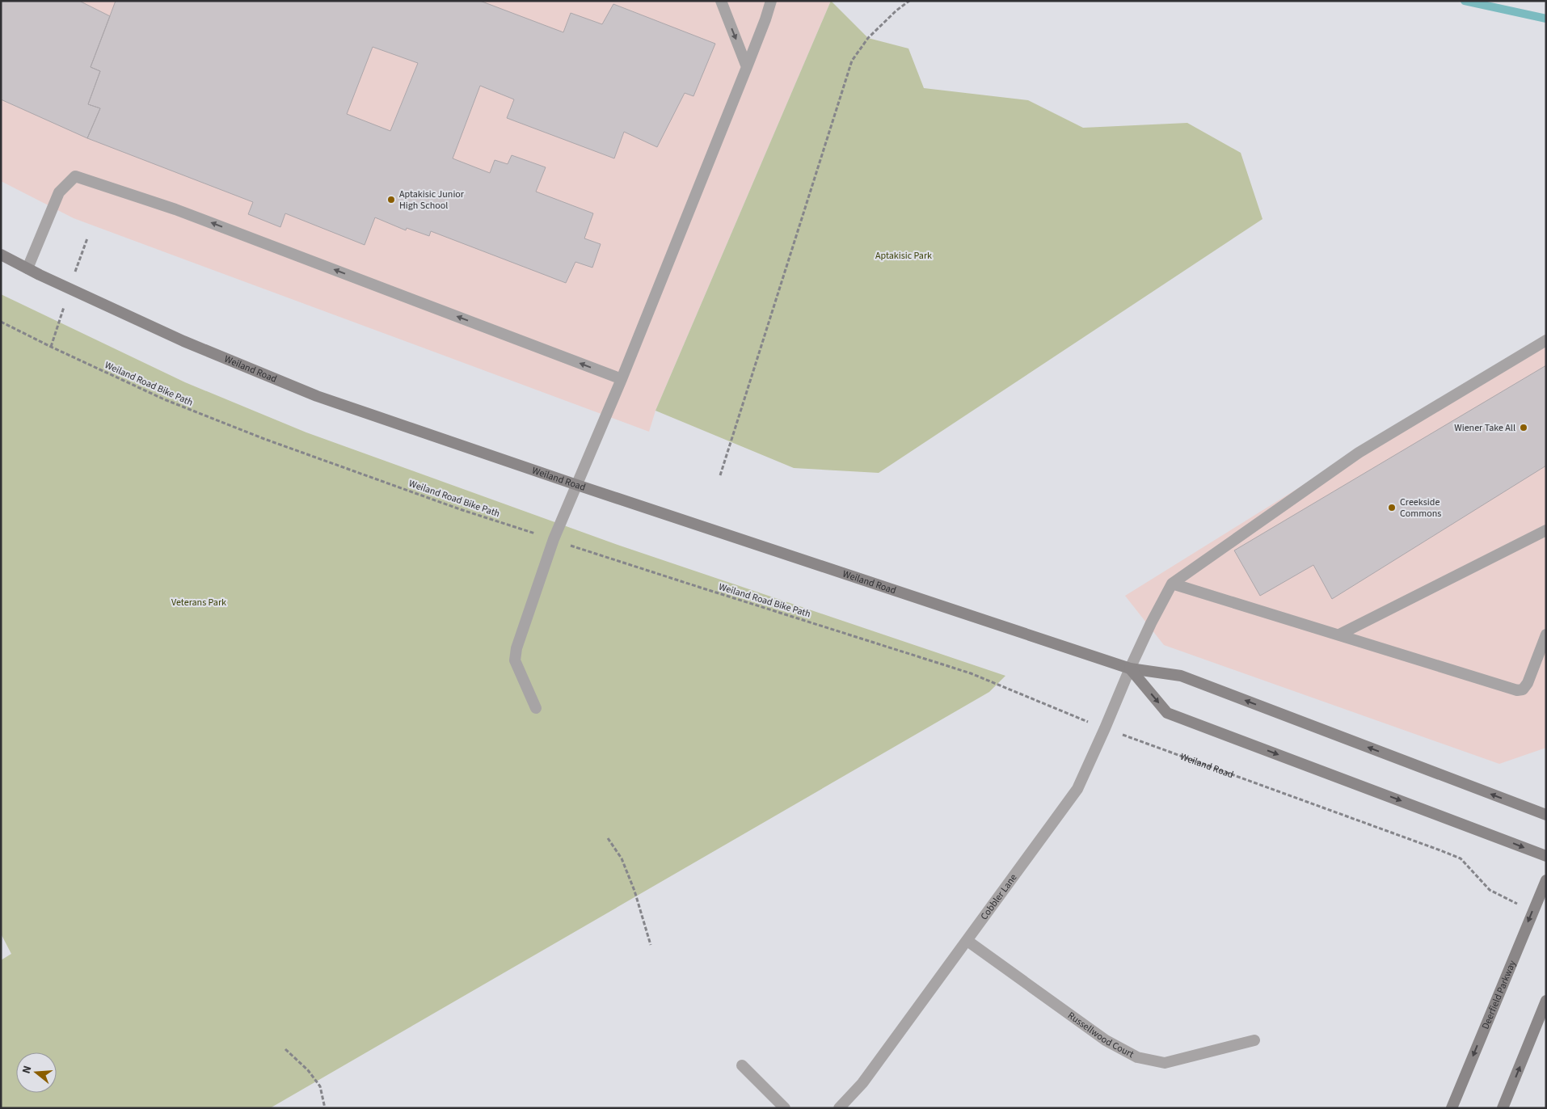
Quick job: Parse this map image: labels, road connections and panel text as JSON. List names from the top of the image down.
{
  "streets": {
    "main road": ["Weiland Road", "Deerfield Parkway"],
    "street": ["Cobbler Lane", "Russellwood Court"],
    "path": ["Weiland Road Bike Path"]
  },
  "crossings": [
    ["Weiland Road", "Weiland Road Bike Path"],
    ["Weiland Road", "Cobbler Lane"],
    ["Cobbler Lane", "Russellwood Court"]
  ],
  "parks": ["Aptakisic Park", "Veterans Park"],
  "places": ["Aptakisic Junior High School", "Wiener Take All", "Creekside Commons"],
  "north": "left"
}
